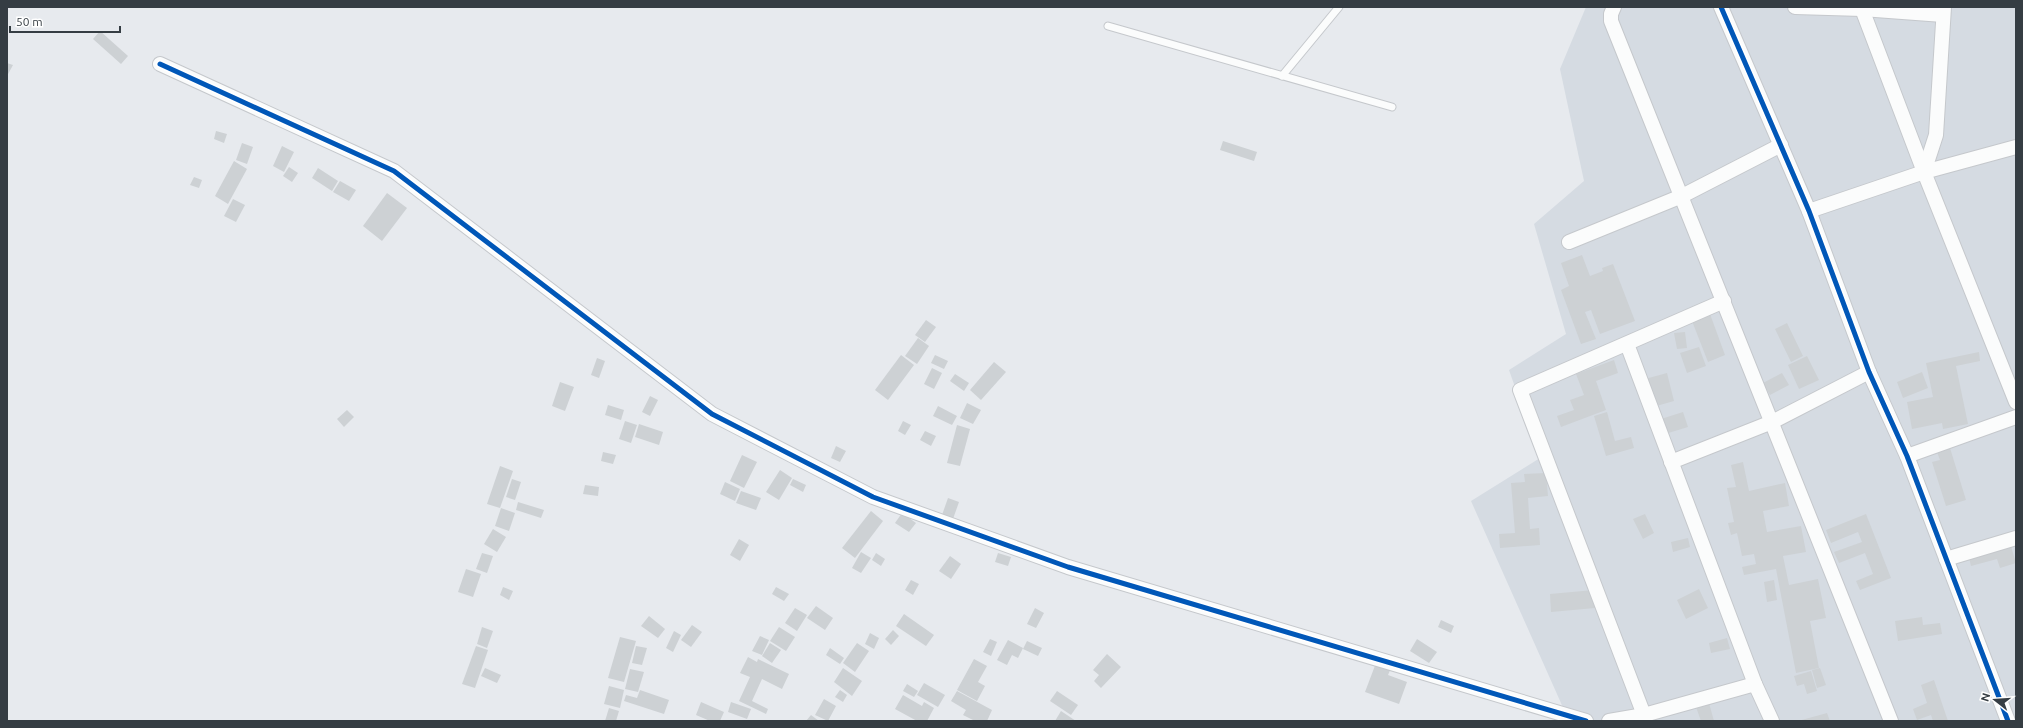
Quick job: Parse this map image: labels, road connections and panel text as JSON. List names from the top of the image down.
{
  "scale_bar": "50 m",
  "north": "left"
}
